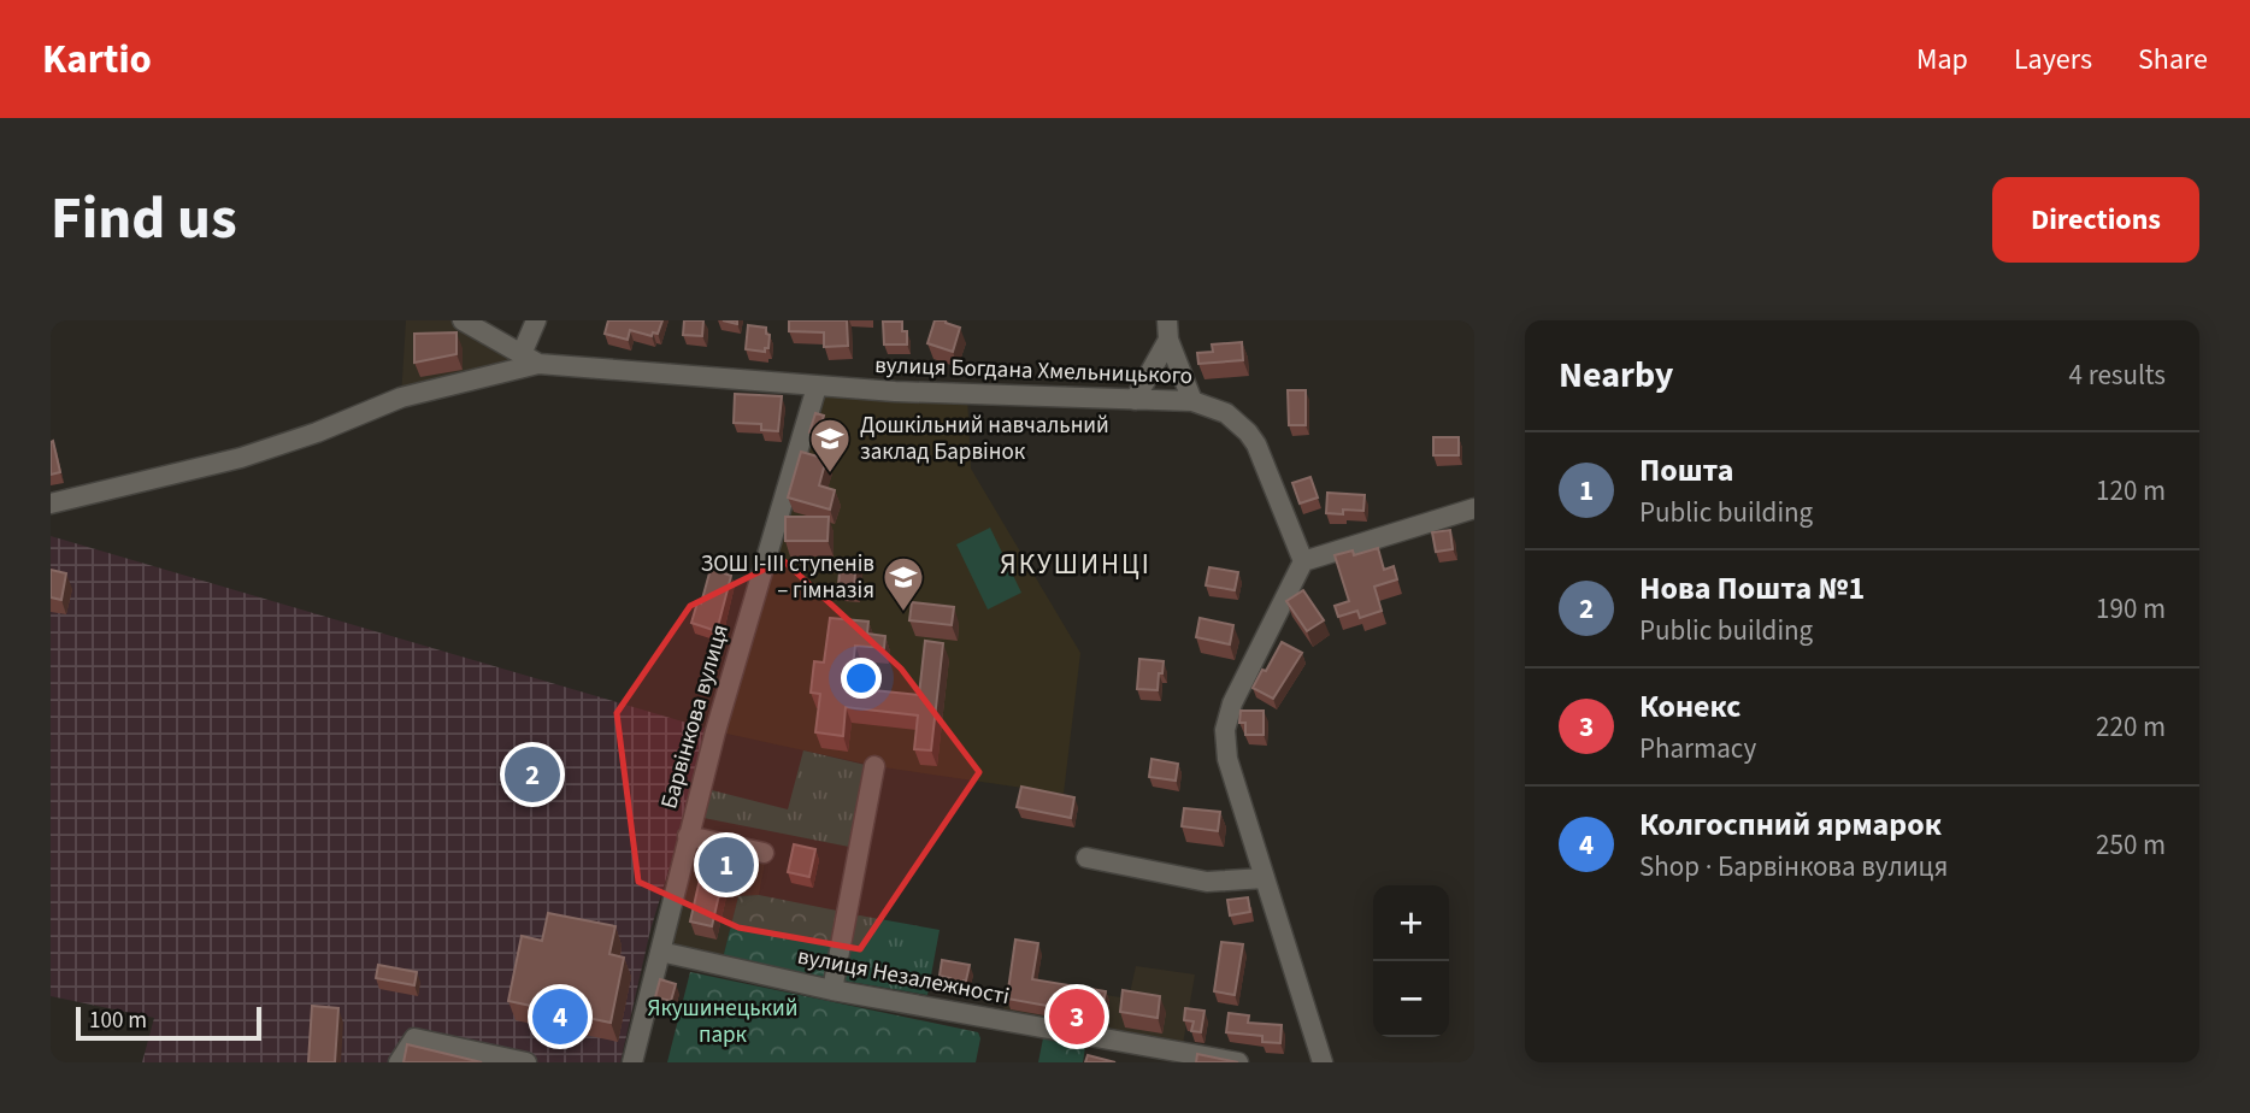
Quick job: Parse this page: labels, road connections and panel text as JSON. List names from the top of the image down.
{
  "streets": {
    "street": ["вулиця Богдана Хмельницького", "Барвінкова вулиця", "вулиця Незалежності"]
  },
  "crossings": [
    ["вулиця Богдана Хмельницького", "Барвінкова вулиця"],
    ["Барвінкова вулиця", "вулиця Незалежності"]
  ],
  "districts": ["ЯКУШИНЦІ"],
  "parks": ["Якушинецький парк"],
  "places": {
    "school or university": ["Дошкільний навчальний заклад Барвінок", "ЗОШ І-ІІІ ступенів – гімназія"]
  },
  "scale_bar": "100 m",
  "page": {
    "header": "Kartio",
    "nav": ["Map", "Layers", "Share"],
    "title": "Find us",
    "buttons": "Directions",
    "heading": ["Nearby", "4 results"],
    "list": [
      {
        "mark": "1",
        "name": "Пошта",
        "note": "Public building",
        "value": "120 m"
      },
      {
        "mark": "2",
        "name": "Нова Пошта №1",
        "note": "Public building",
        "value": "190 m"
      },
      {
        "mark": "3",
        "name": "Конекс",
        "note": "Pharmacy",
        "value": "220 m"
      },
      {
        "mark": "4",
        "name": "Колгоспний ярмарок",
        "note": "Shop · Барвінкова вулиця",
        "value": "250 m"
      }
    ],
    "pins": [
      "2",
      "1",
      "3",
      "4"
    ],
    "map_buttons": ["+", "−"],
    "scale": "100 m"
  }
}
